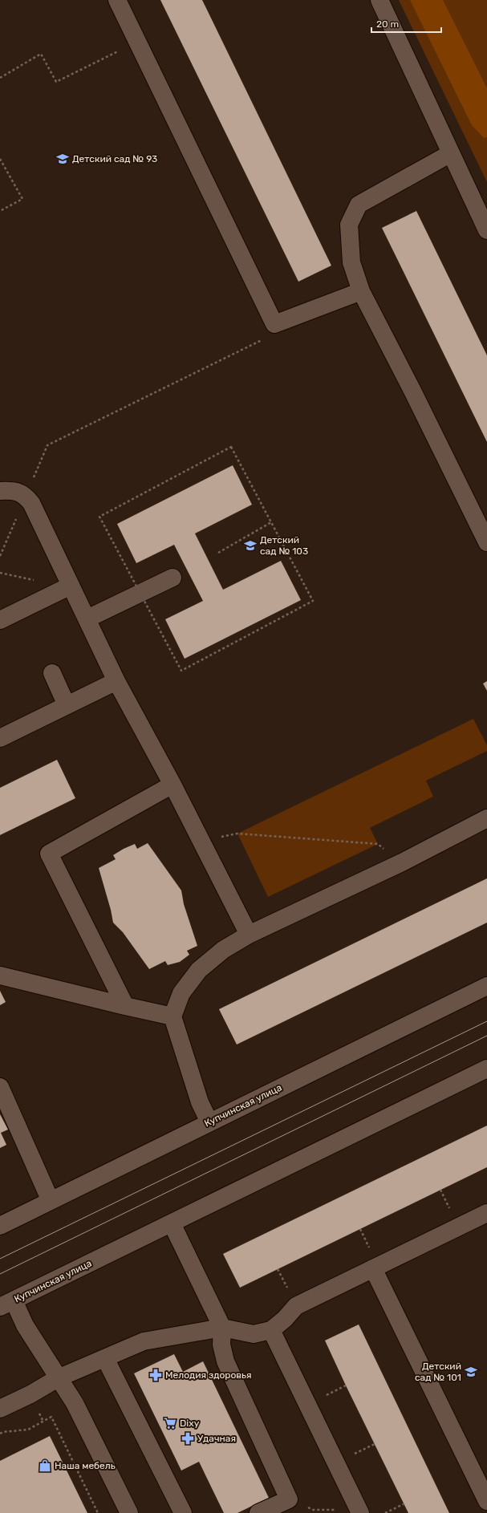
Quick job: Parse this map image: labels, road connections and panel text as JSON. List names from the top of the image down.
{
  "streets": {
    "street": ["Купчинская улица"]
  },
  "places": {
    "school or university": ["Детский сад № 93", "Детский сад № 103", "Детский сад № 101"],
    "pharmacy": ["Мелодия здоровья", "Удачная"],
    "supermarket": ["Dixy"],
    "shop": ["Наша мебель"]
  },
  "scale_bar": "20 m"
}
